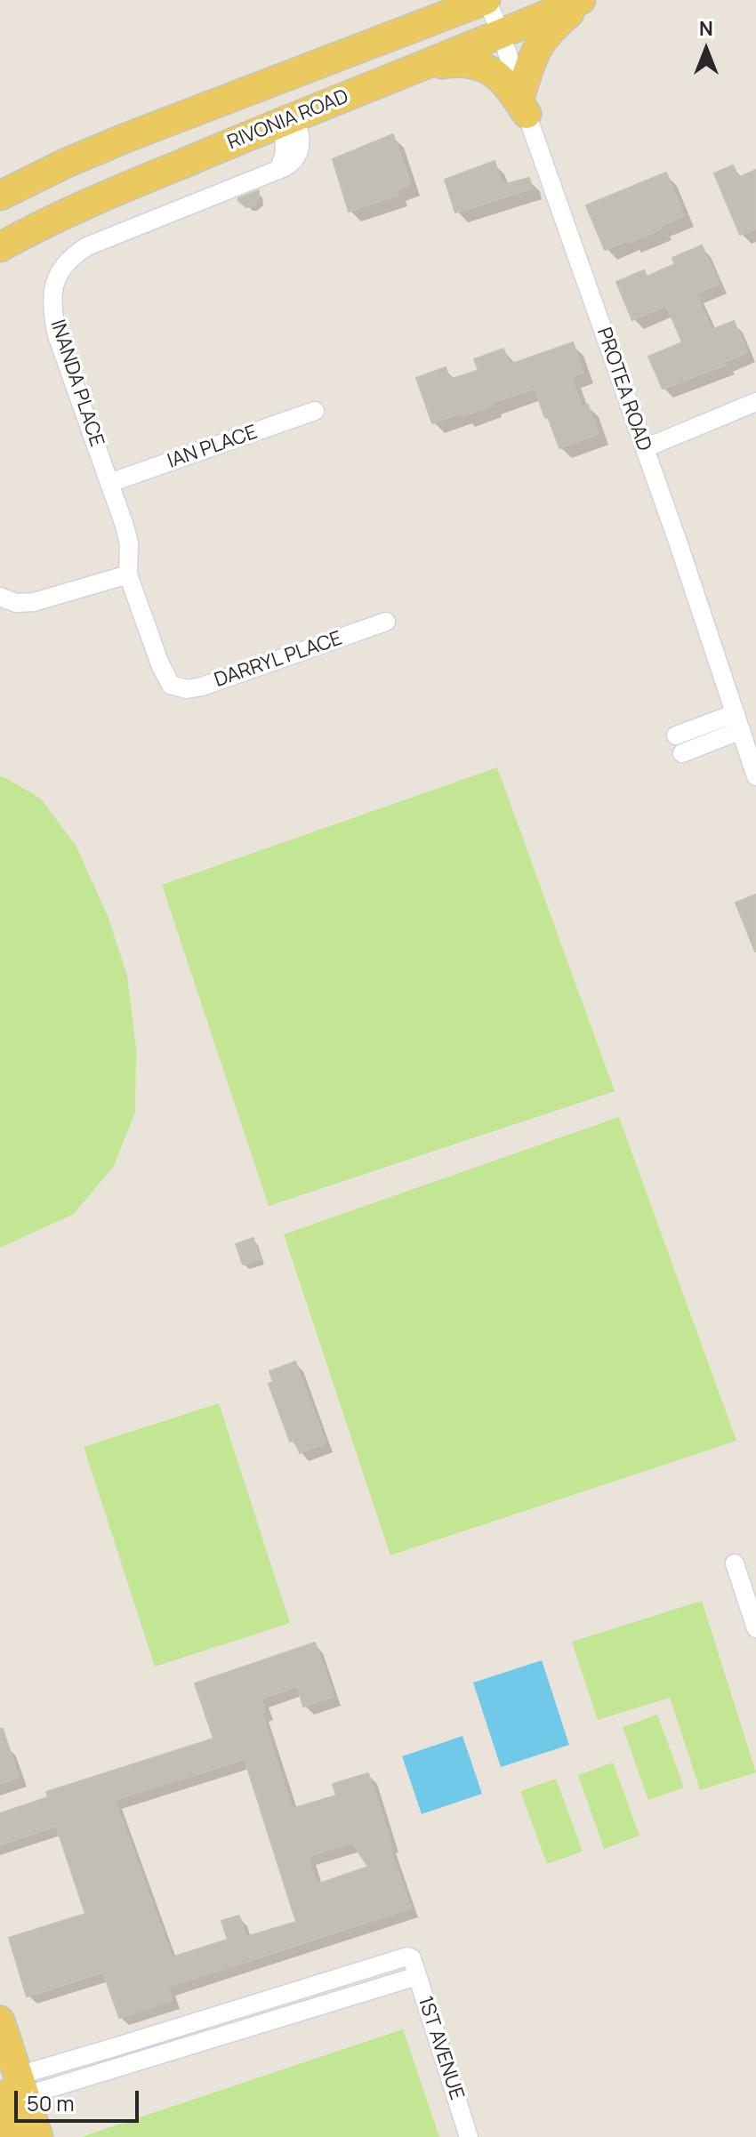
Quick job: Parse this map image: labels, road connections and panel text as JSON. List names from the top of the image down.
{
  "streets": {
    "main road": ["RIVONIA ROAD"],
    "street": [
      "INANDA PLACE",
      "PROTEA ROAD",
      "IAN PLACE",
      "DARRYL PLACE",
      "1ST AVENUE"
    ]
  },
  "crossings": [
    ["RIVONIA ROAD", "INANDA PLACE"],
    ["RIVONIA ROAD", "PROTEA ROAD"],
    ["INANDA PLACE", "IAN PLACE"],
    ["INANDA PLACE", "DARRYL PLACE"]
  ],
  "scale_bar": "50 m",
  "north": "top"
}
